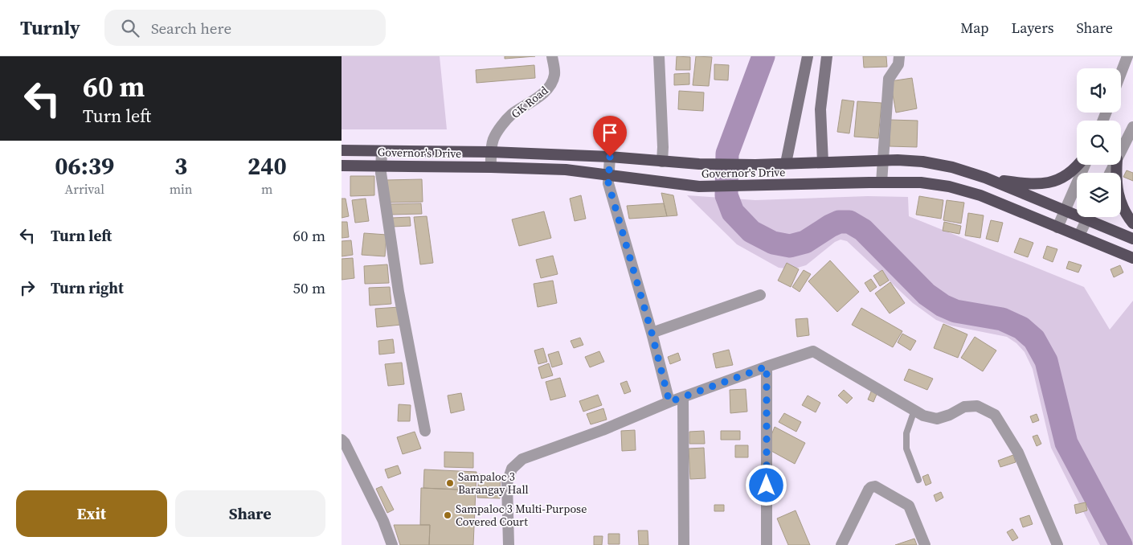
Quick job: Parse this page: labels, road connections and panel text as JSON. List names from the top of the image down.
{
  "streets": {
    "highway": ["Governor's Drive"],
    "street": ["GK Road"]
  },
  "crossings": [
    ["GK Road", "Governor's Drive"]
  ],
  "places": ["Sampaloc 3 Barangay Hall", "Sampaloc 3 Multi-Purpose Covered Court"],
  "page": {
    "header": "Turnly",
    "search": "Search here",
    "nav": ["Map", "Layers", "Share"],
    "turn": ["60 m", "Turn left"],
    "eta": [
      "06:39",
      "Arrival",
      "3",
      "min",
      "240",
      "m"
    ],
    "list": [
      {
        "name": "Turn left",
        "value": "60 m"
      },
      {
        "name": "Turn right",
        "value": "50 m"
      }
    ],
    "buttons": ["Exit", "Share"]
  }
}
